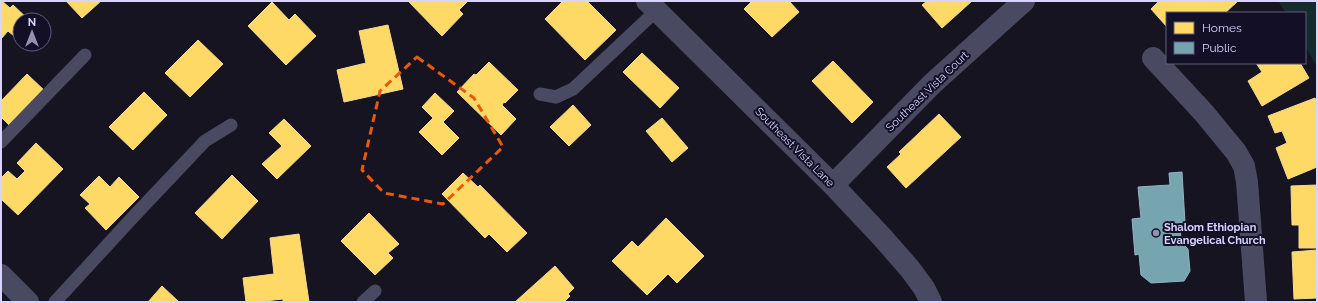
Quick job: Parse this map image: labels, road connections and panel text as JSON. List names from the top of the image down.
{
  "streets": {
    "street": ["Southeast Vista Court", "Southeast Vista Lane"]
  },
  "crossings": [
    ["Southeast Vista Court", "Southeast Vista Lane"]
  ],
  "places": ["Shalom Ethiopian Evangelical Church"],
  "legend": ["Homes", "Public"],
  "north": "top"
}
